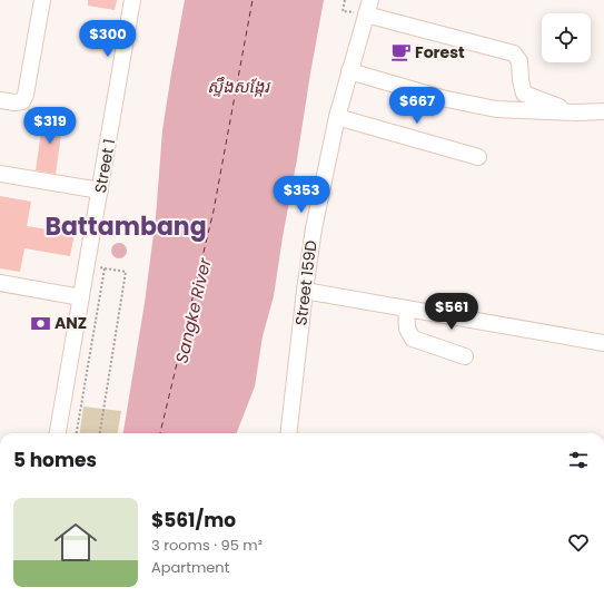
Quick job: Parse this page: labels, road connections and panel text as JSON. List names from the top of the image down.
{
  "streets": {
    "street": ["Street 1", "Street 159D"]
  },
  "districts": ["Battambang"],
  "water": ["ស្ទឹងសង្កែរ", "Sangke River"],
  "places": {
    "cafe": ["Forest"],
    "bank": ["ANZ"]
  },
  "page": {
    "price": [
      "$300",
      "$667",
      "$319",
      "$353",
      "$561"
    ],
    "heading": "5 homes",
    "list": [
      {
        "name": "$561/mo",
        "note": "3 rooms · 95 m² · Apartment"
      }
    ]
  }
}
